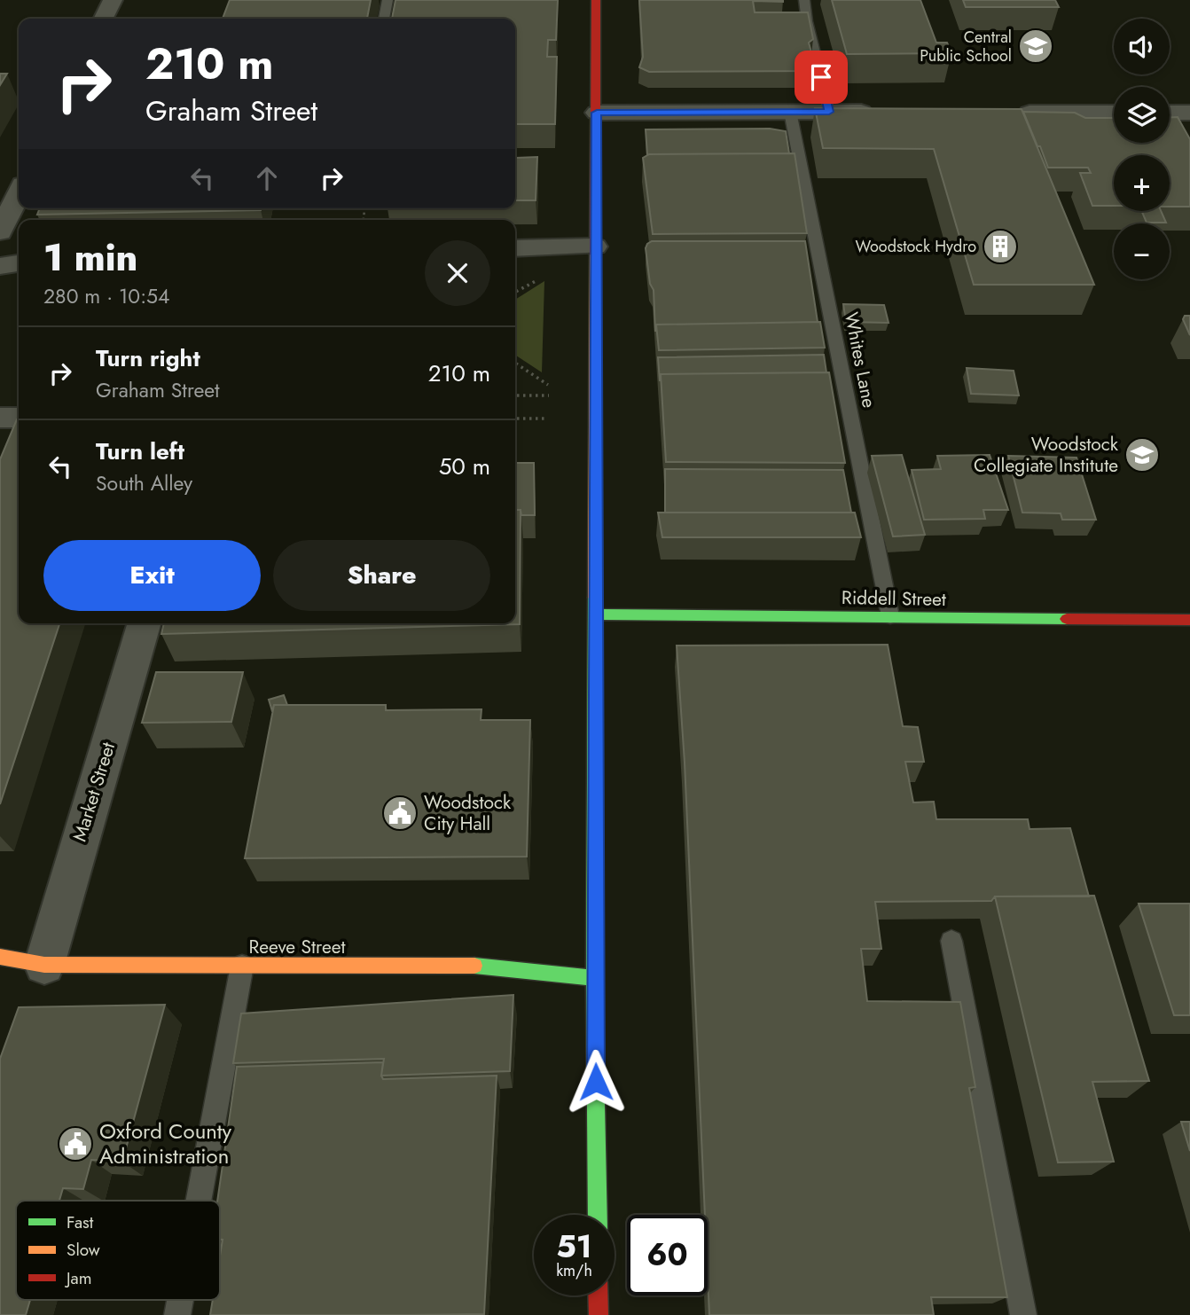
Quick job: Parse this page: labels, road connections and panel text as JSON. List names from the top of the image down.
{
  "streets": {
    "main road": ["Riddell Street", "Reeve Street"],
    "street": ["Market Street"],
    "lane": ["Whites Lane"]
  },
  "crossings": [
    ["Whites Lane", "Riddell Street"],
    ["Market Street", "Reeve Street"]
  ],
  "places": {
    "school or university": ["Central Public School", "Woodstock Collegiate Institute"],
    "building": ["Woodstock Hydro"],
    "public building": ["Woodstock City Hall", "Oxford County Administration"]
  },
  "legend": ["Fast", "Slow", "Jam"],
  "page": {
    "map_buttons": ["+", "−"],
    "turn": ["210 m", "Graham Street"],
    "heading": ["1 min", "280 m · 10:54"],
    "list": [
      {
        "name": "Turn right",
        "note": "Graham Street",
        "value": "210 m"
      },
      {
        "name": "Turn left",
        "note": "South Alley",
        "value": "50 m"
      }
    ],
    "buttons": ["Exit", "Share"],
    "speed": "51 km/h",
    "limit": "60"
  }
}
